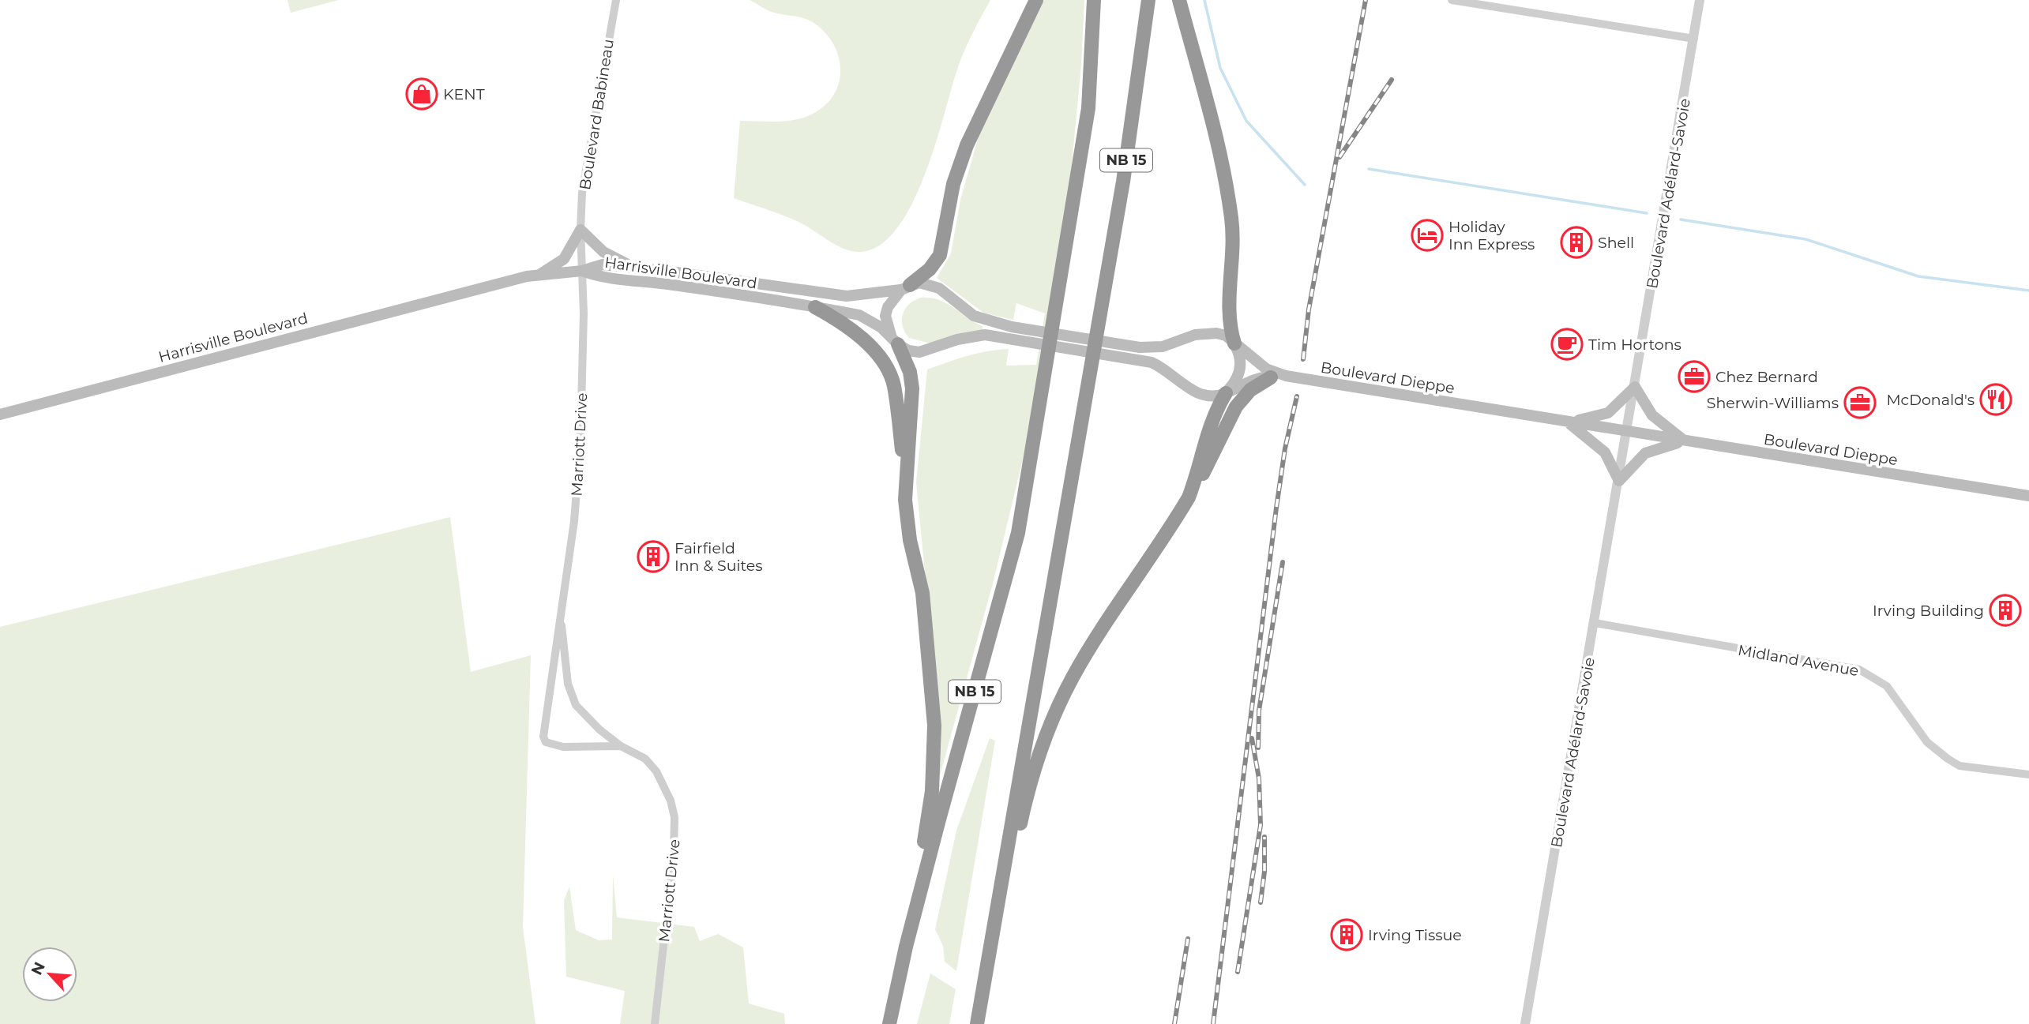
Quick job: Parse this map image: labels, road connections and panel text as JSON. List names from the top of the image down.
{
  "streets": {
    "highway": ["NB 15"],
    "main road": ["Harrisville Boulevard", "Boulevard Dieppe"],
    "street": [
      "Boulevard Babineau",
      "Boulevard Adélard-Savoie",
      "Marriott Drive",
      "Midland Avenue"
    ]
  },
  "crossings": [
    ["Boulevard Babineau", "Harrisville Boulevard"],
    ["Boulevard Babineau", "Marriott Drive"],
    ["Boulevard Adélard-Savoie", "Boulevard Dieppe"],
    ["Boulevard Adélard-Savoie", "Midland Avenue"],
    ["Harrisville Boulevard", "Marriott Drive"]
  ],
  "places": {
    "shop": ["KENT"],
    "hotel": ["Holiday Inn Express"],
    "building": [
      "Shell",
      "Fairfield Inn & Suites",
      "Irving Building",
      "Irving Tissue"
    ],
    "cafe": ["Tim Hortons"],
    "office": ["Chez Bernard", "Sherwin-Williams"],
    "restaurant": ["McDonald's"]
  },
  "north": "top left"
}
